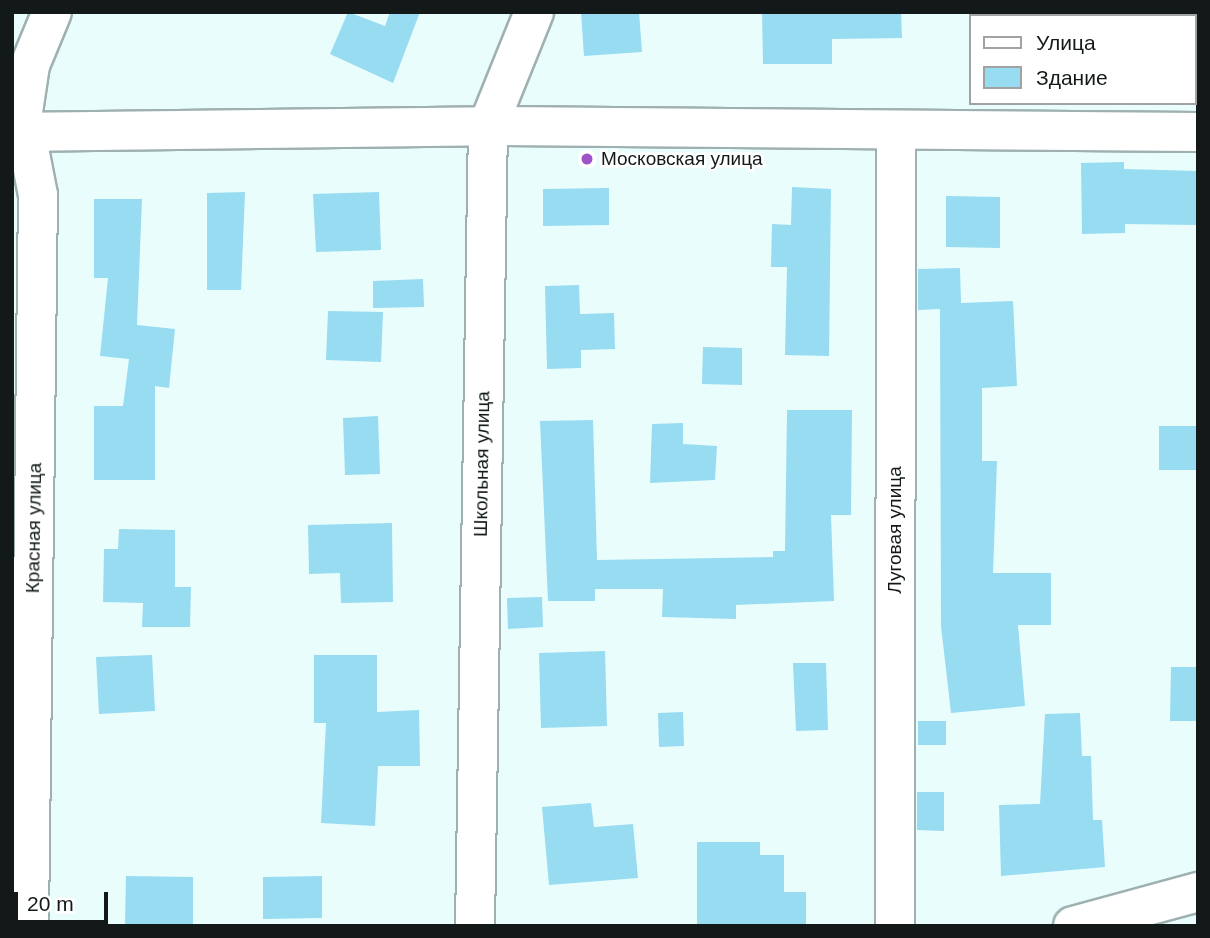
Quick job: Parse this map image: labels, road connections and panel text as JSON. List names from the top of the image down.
{
  "streets": {
    "street": ["Школьная улица", "Красная улица", "Луговая улица"]
  },
  "places": ["Московская улица"],
  "legend": ["Улица", "Здание"],
  "scale_bar": "20 m"
}
